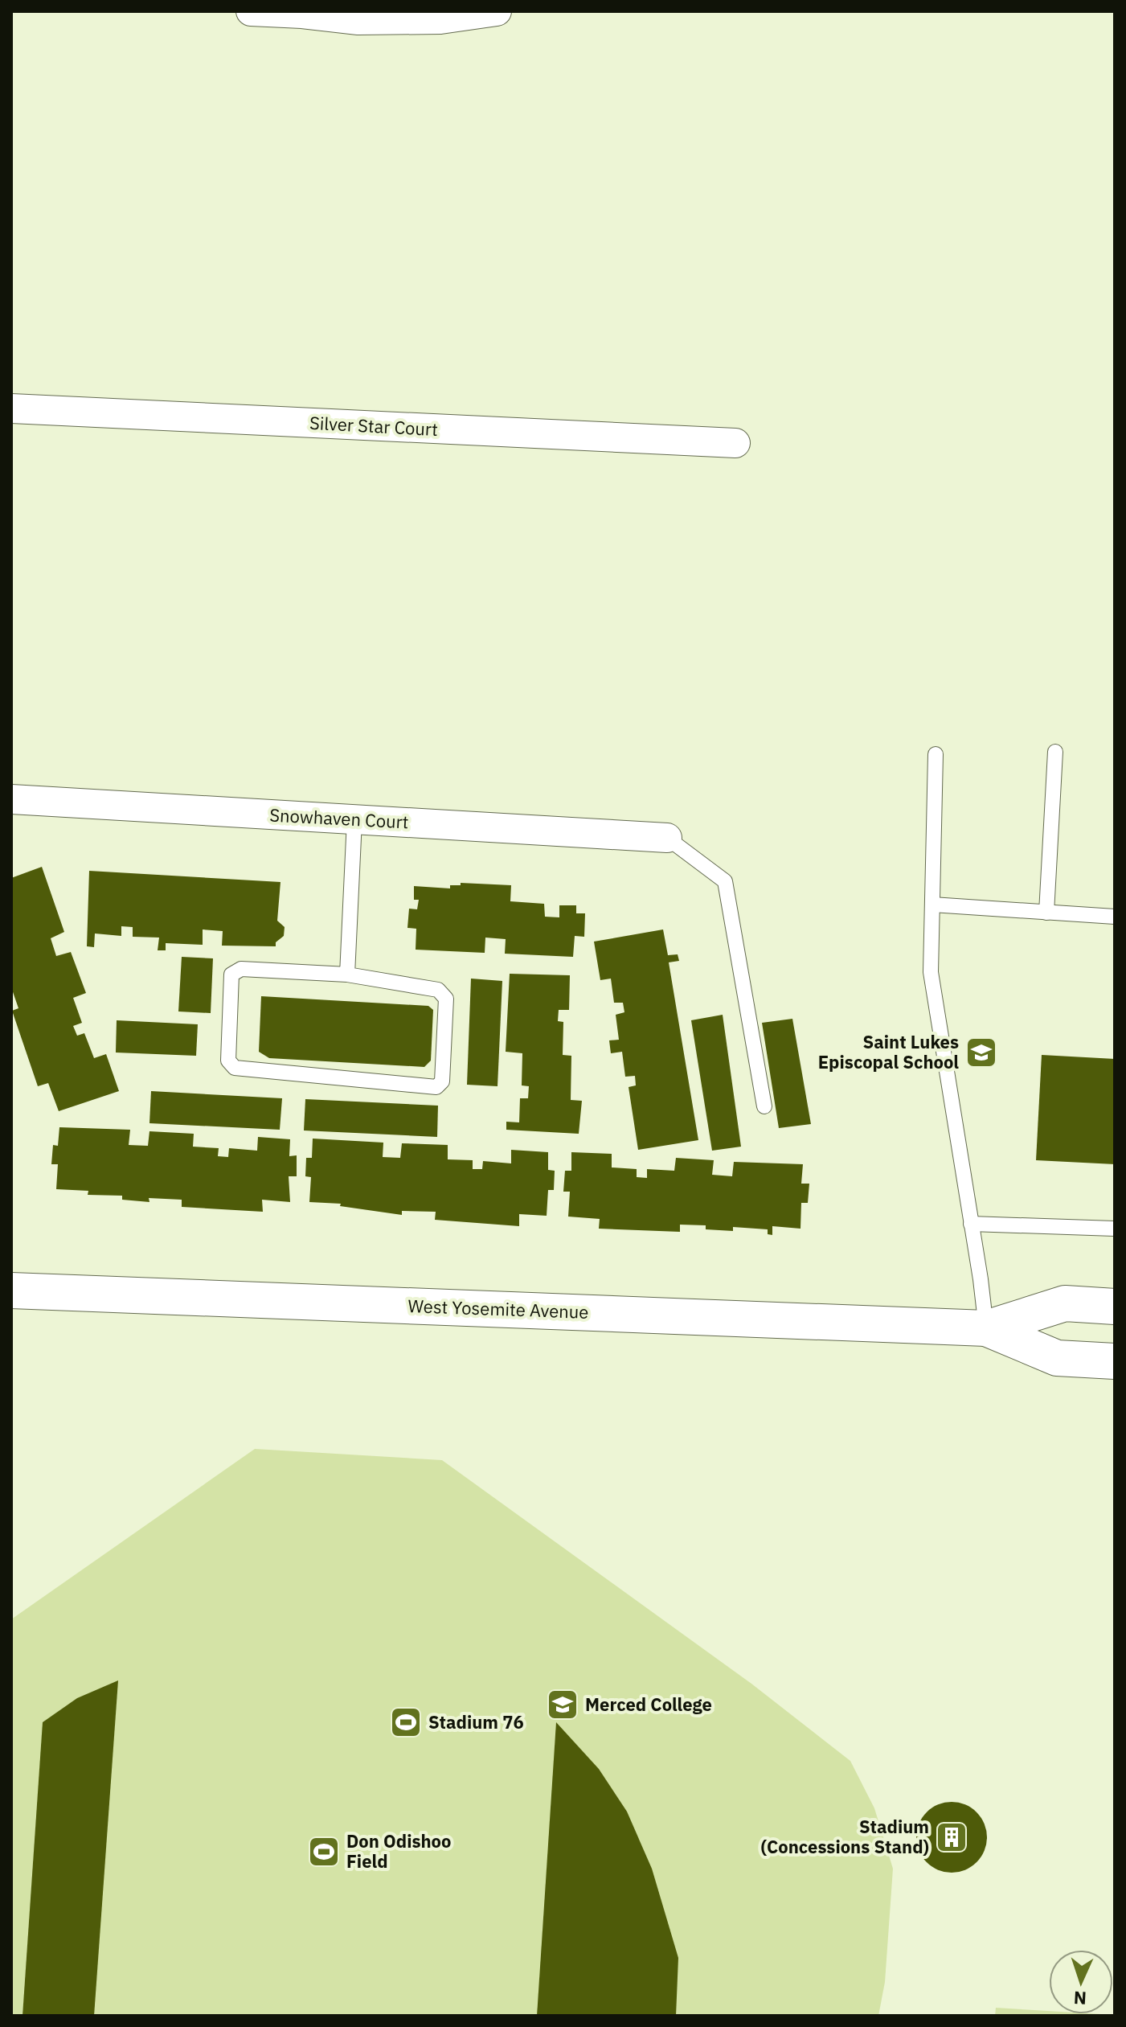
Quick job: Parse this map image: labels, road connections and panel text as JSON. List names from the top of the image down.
{
  "streets": {
    "main road": ["West Yosemite Avenue"],
    "street": ["Silver Star Court", "Snowhaven Court"]
  },
  "places": {
    "school or university": ["Saint Lukes Episcopal School", "Merced College"],
    "sports": ["Stadium 76", "Don Odishoo Field"],
    "building": ["Stadium (Concessions Stand)"]
  },
  "north": "bottom"
}
